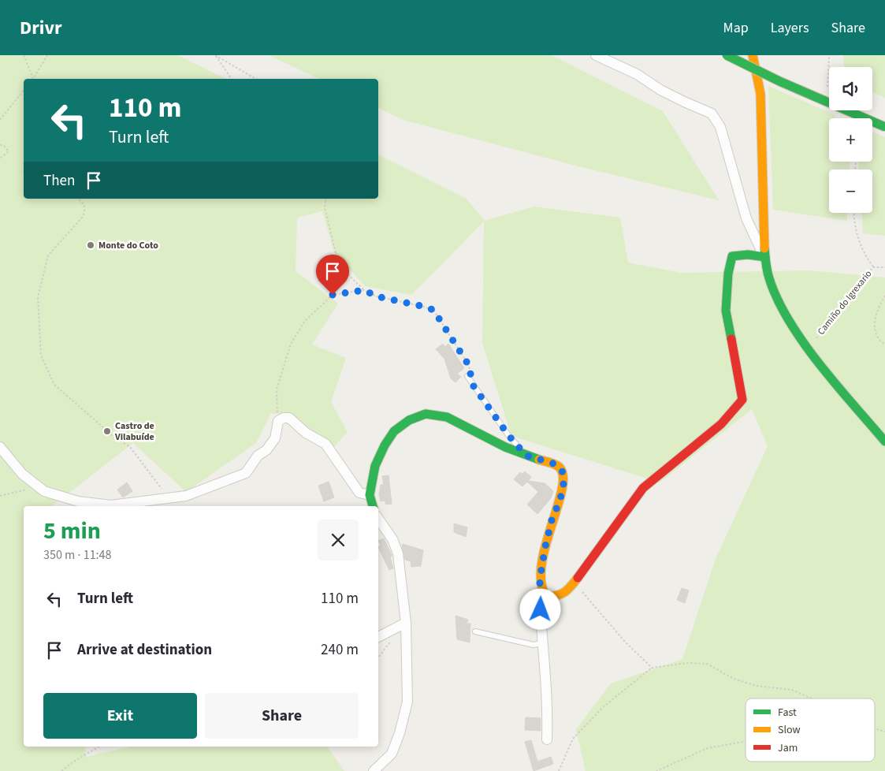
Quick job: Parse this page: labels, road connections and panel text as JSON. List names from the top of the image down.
{
  "streets": {
    "path": ["Camiño do Igrexario"]
  },
  "places": ["Monte do Coto", "Castro de Vilabuíde"],
  "legend": ["Fast", "Slow", "Jam"],
  "page": {
    "header": "Drivr",
    "nav": ["Map", "Layers", "Share"],
    "map_buttons": ["+", "−"],
    "turn": ["110 m", "Turn left"],
    "then": "Then",
    "heading": ["5 min", "350 m · 11:48"],
    "list": [
      {
        "name": "Turn left",
        "value": "110 m"
      },
      {
        "name": "Arrive at destination",
        "value": "240 m"
      }
    ],
    "buttons": ["Exit", "Share"]
  }
}
